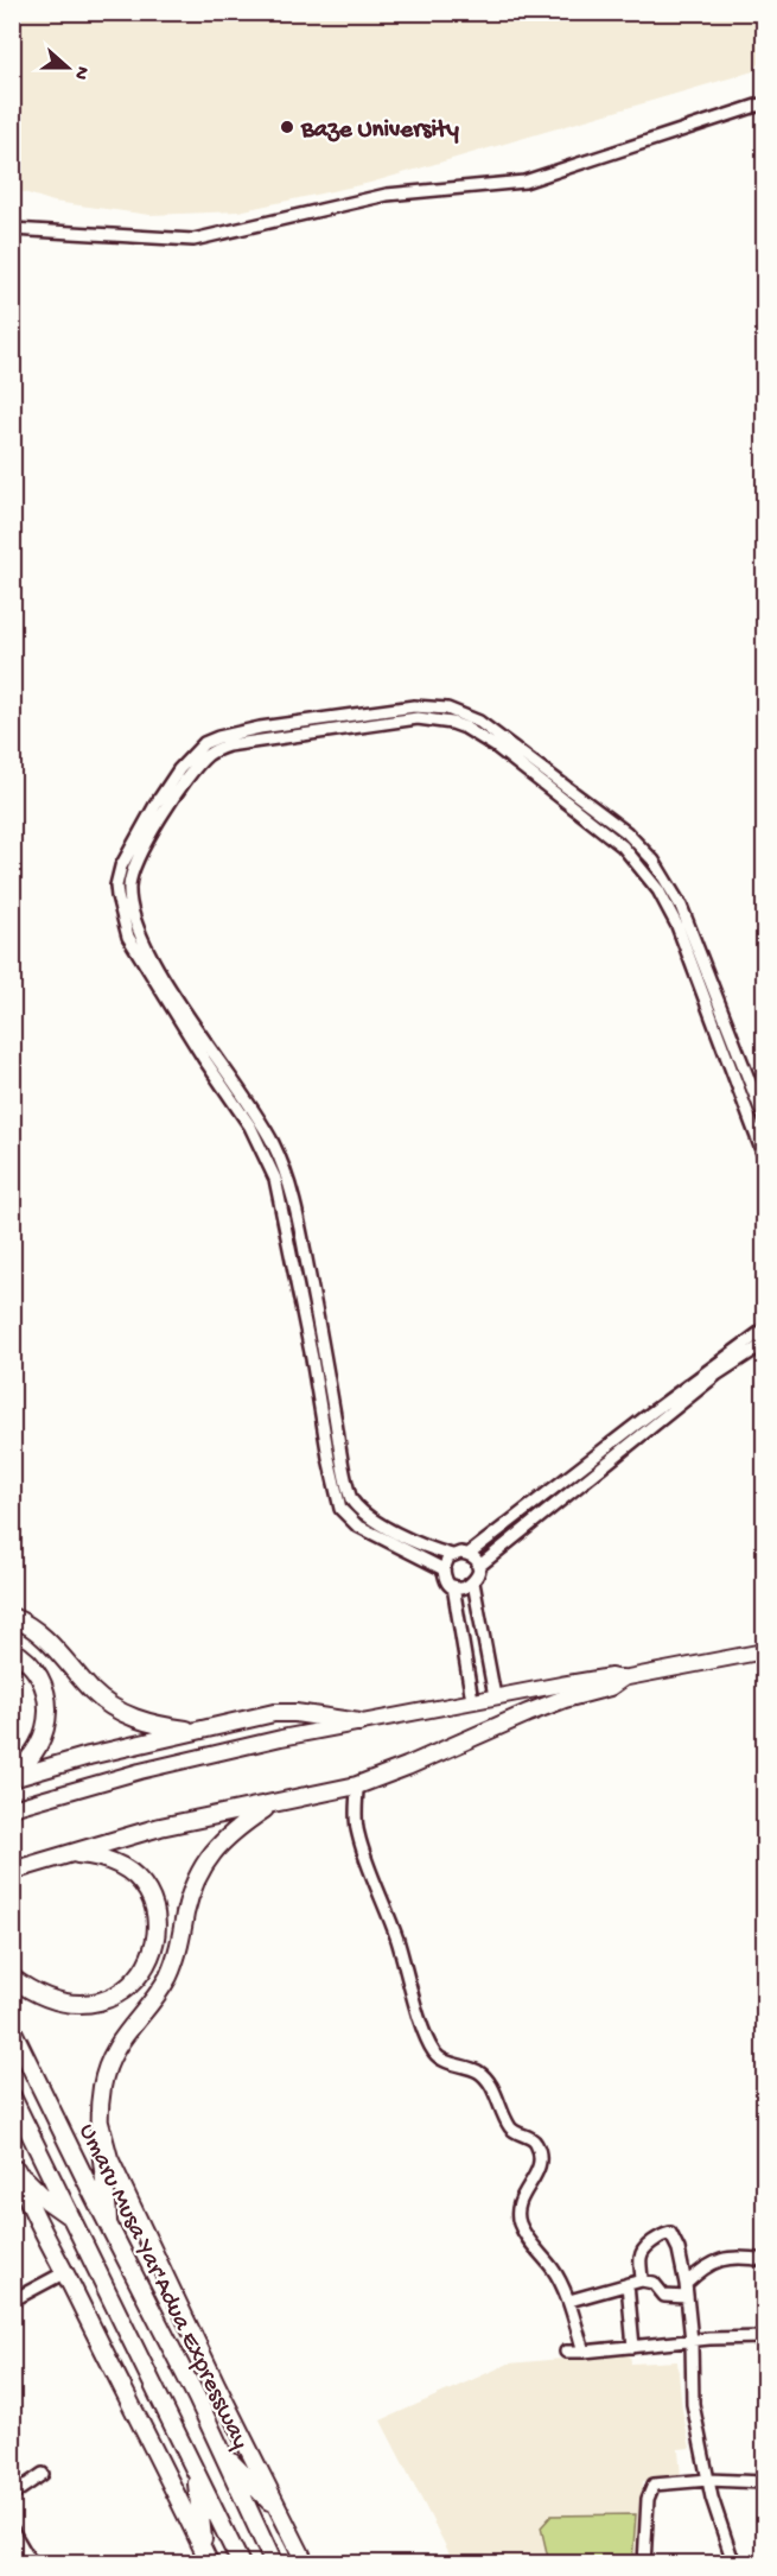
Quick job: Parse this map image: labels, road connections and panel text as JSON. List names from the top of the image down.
{
  "streets": {
    "highway": ["Umaru Musa Yar'Adua Expressway"]
  },
  "places": ["Baze University"],
  "north": "right"
}
